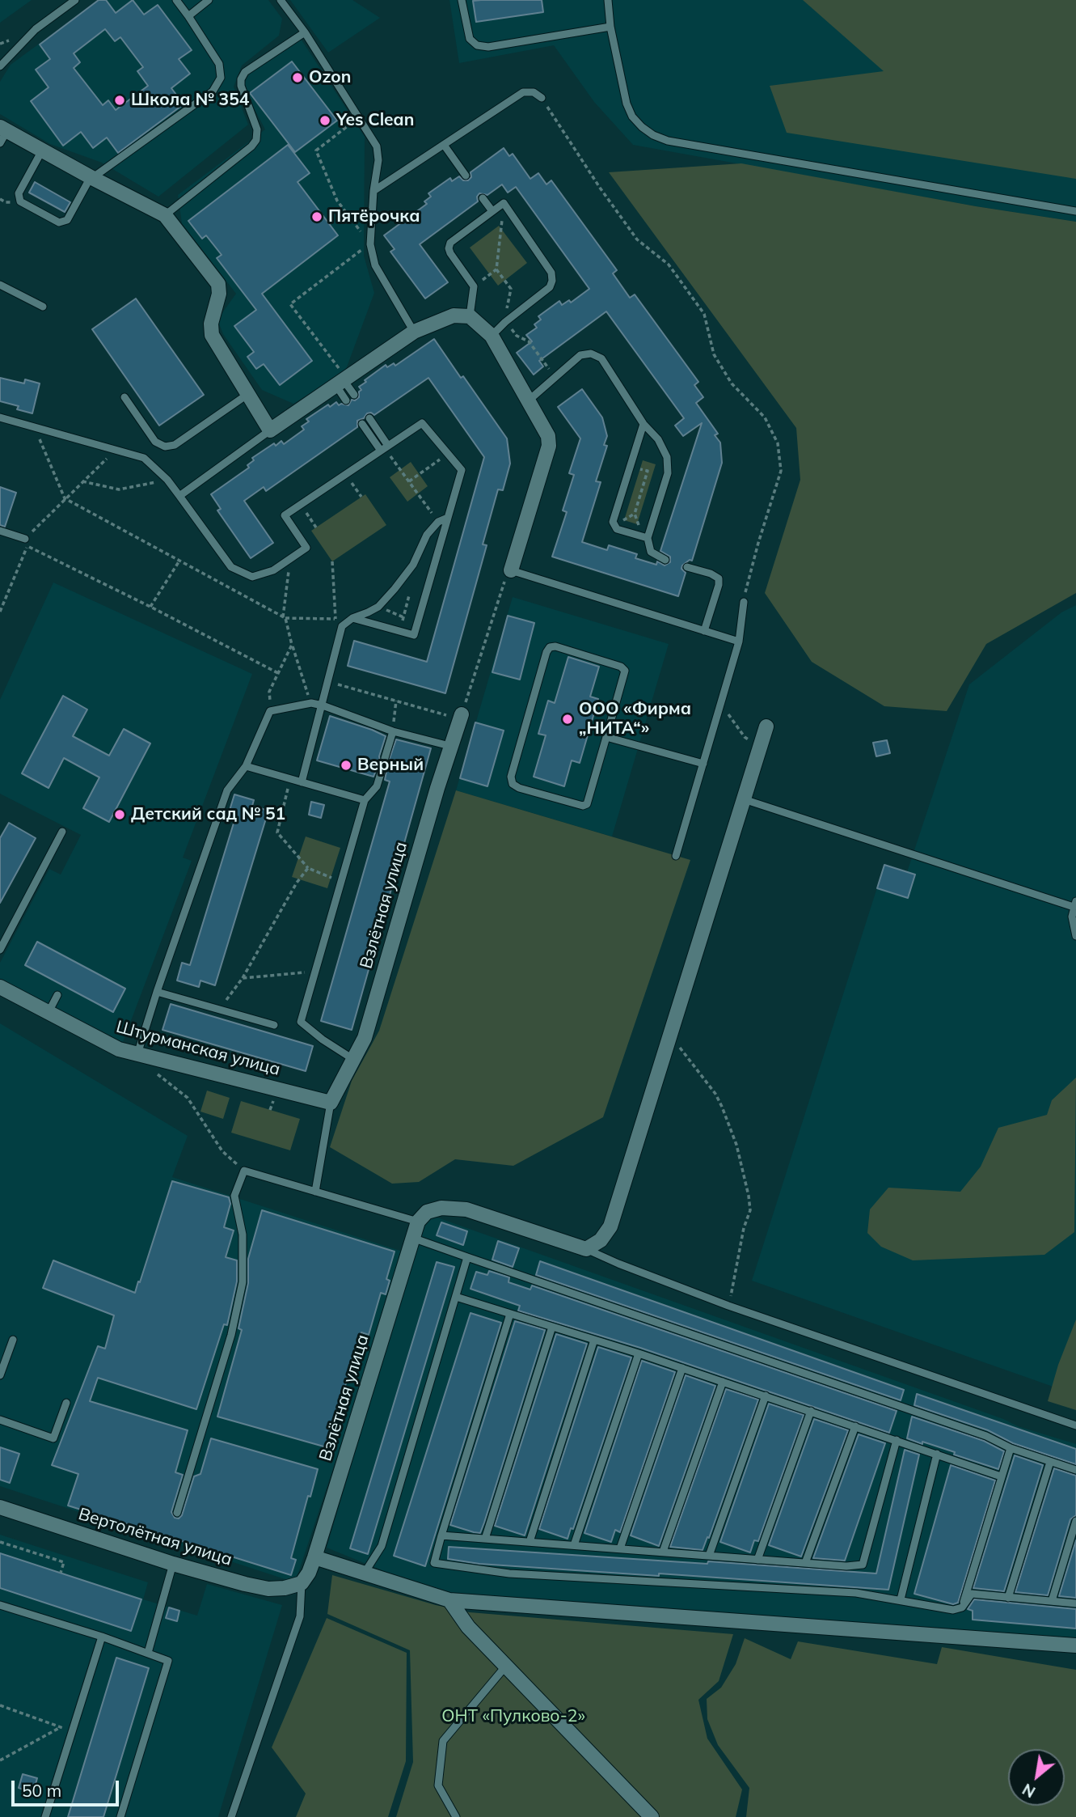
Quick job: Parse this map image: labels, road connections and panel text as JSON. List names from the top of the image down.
{
  "streets": {
    "street": ["Взлётная улица", "Штурманская улица", "Вертолётная улица"]
  },
  "crossings": [
    ["Взлётная улица", "Штурманская улица"],
    ["Взлётная улица", "Вертолётная улица"]
  ],
  "parks": ["ОНТ «Пулково-2»"],
  "places": [
    "Ozon",
    "Школа № 354",
    "Yes Clean",
    "Пятёрочка",
    "ООО «Фирма „НИТА“»",
    "Верный",
    "Детский сад № 51"
  ],
  "scale_bar": "50 m",
  "north": "bottom left"
}
